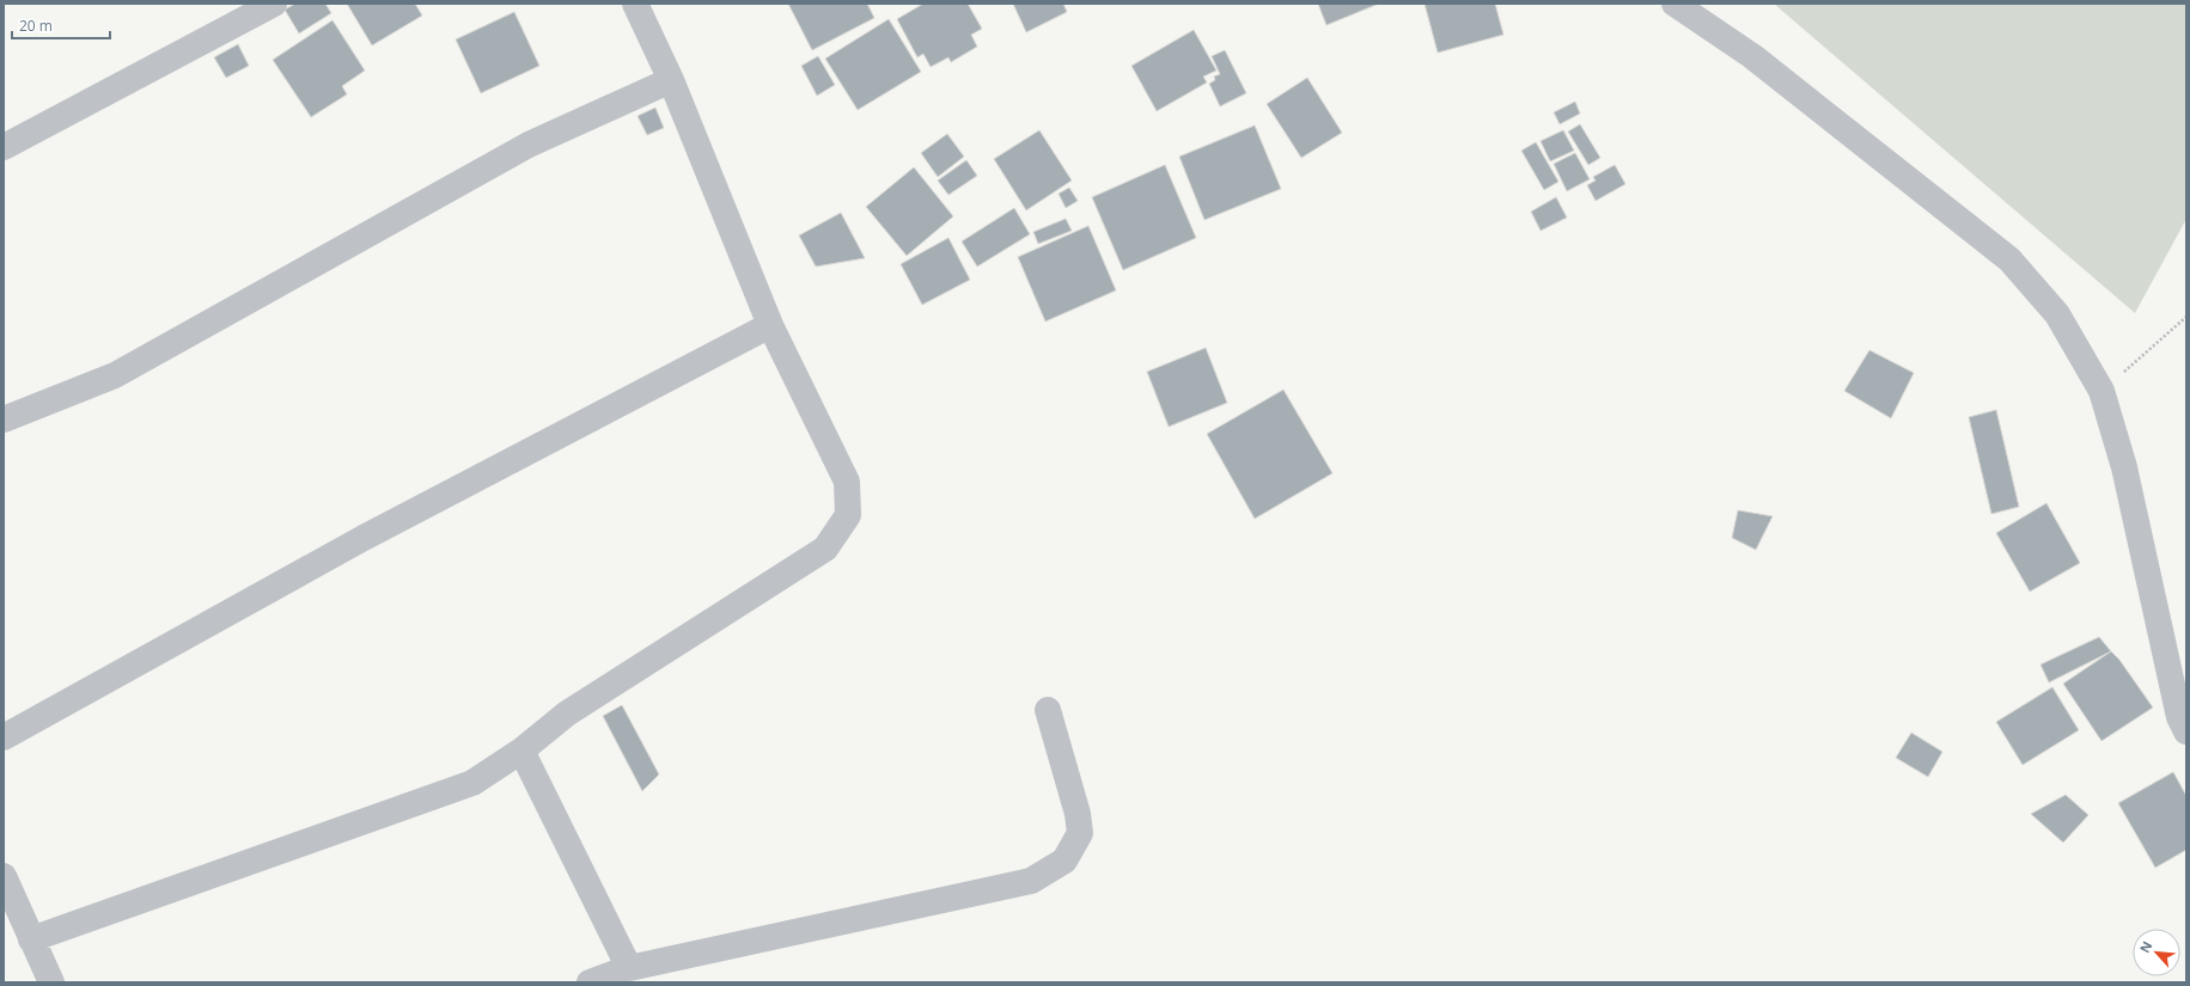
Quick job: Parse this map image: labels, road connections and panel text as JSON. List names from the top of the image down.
{
  "scale_bar": "20 m",
  "north": "top left"
}
